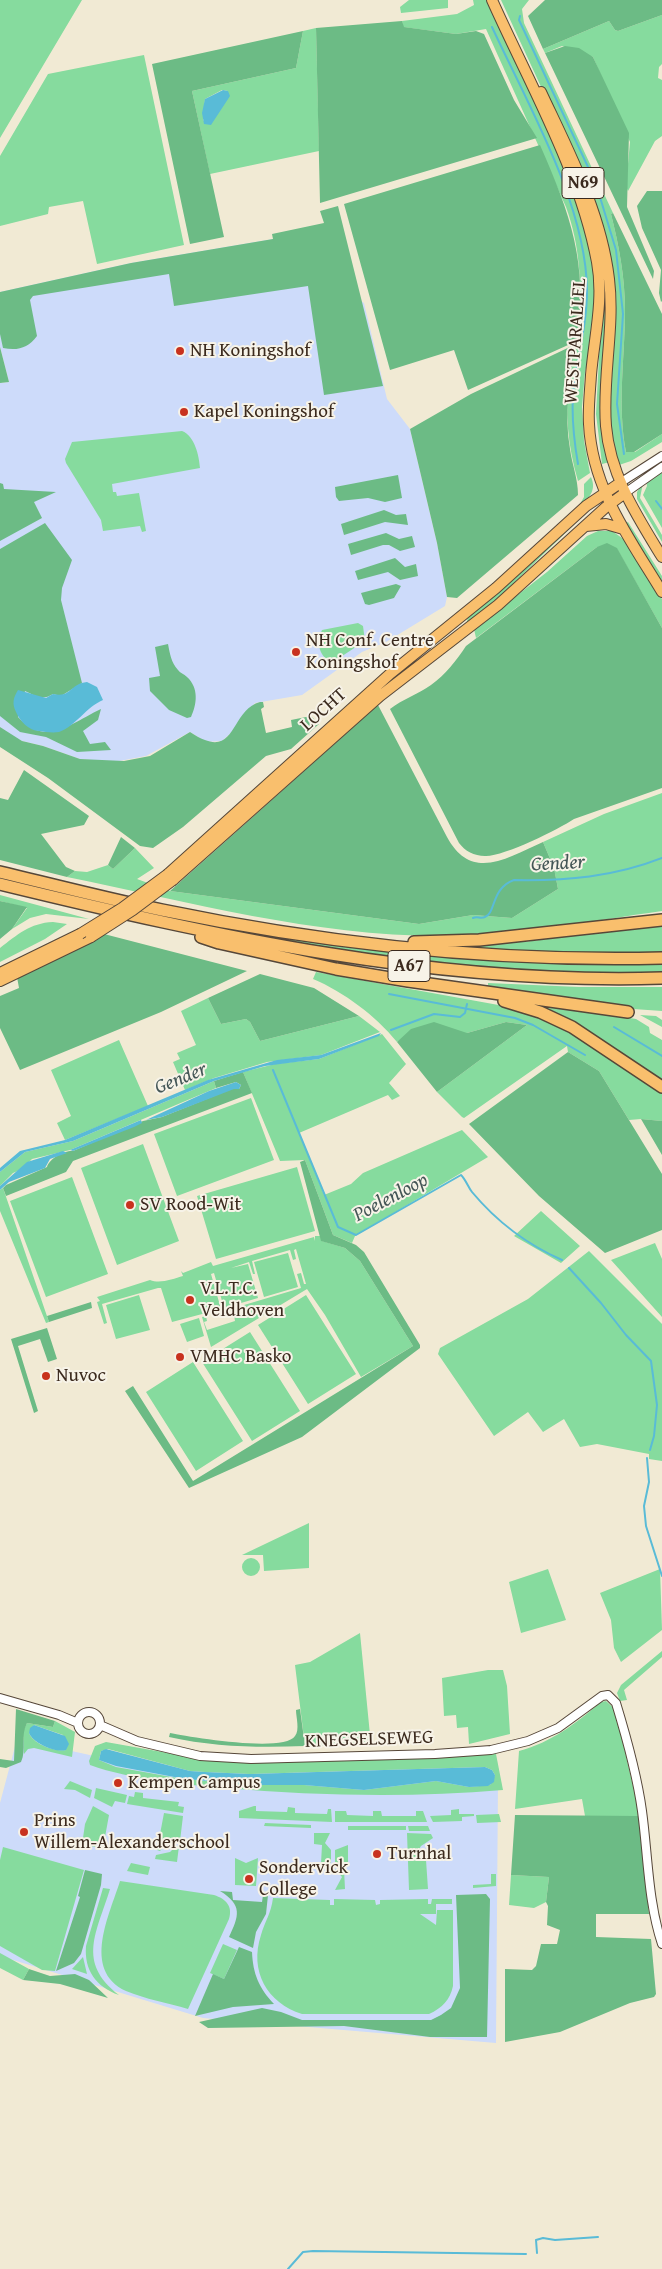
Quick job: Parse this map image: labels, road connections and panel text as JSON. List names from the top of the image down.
{
  "streets": {
    "highway": ["A67"],
    "main road": ["N69", "WESTPARALLEL", "LOCHT"],
    "street": ["KNEGSELSEWEG"]
  },
  "crossings": [
    ["N69", "WESTPARALLEL"],
    ["N69", "LOCHT"],
    ["WESTPARALLEL", "LOCHT"]
  ],
  "water": ["Gender", "Poelenloop"],
  "places": [
    "NH Koningshof",
    "Kapel Koningshof",
    "NH Conf. Centre Koningshof",
    "SV Rood-Wit",
    "V.L.T.C. Veldhoven",
    "VMHC Basko",
    "Nuvoc",
    "Kempen Campus",
    "Prins Willem-Alexanderschool",
    "Turnhal",
    "Sondervick College"
  ]
}
